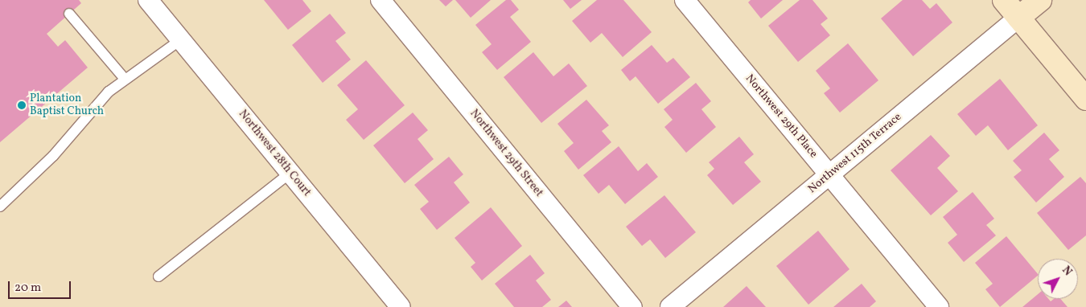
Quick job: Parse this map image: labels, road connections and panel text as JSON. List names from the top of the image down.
{
  "streets": {
    "street": [
      "Northwest 29th Place",
      "Northwest 28th Court",
      "Northwest 29th Street",
      "Northwest 115th Terrace"
    ]
  },
  "crossings": [
    ["Northwest 29th Place", "Northwest 115th Terrace"]
  ],
  "places": ["Plantation Baptist Church"],
  "scale_bar": "20 m",
  "north": "top right"
}
